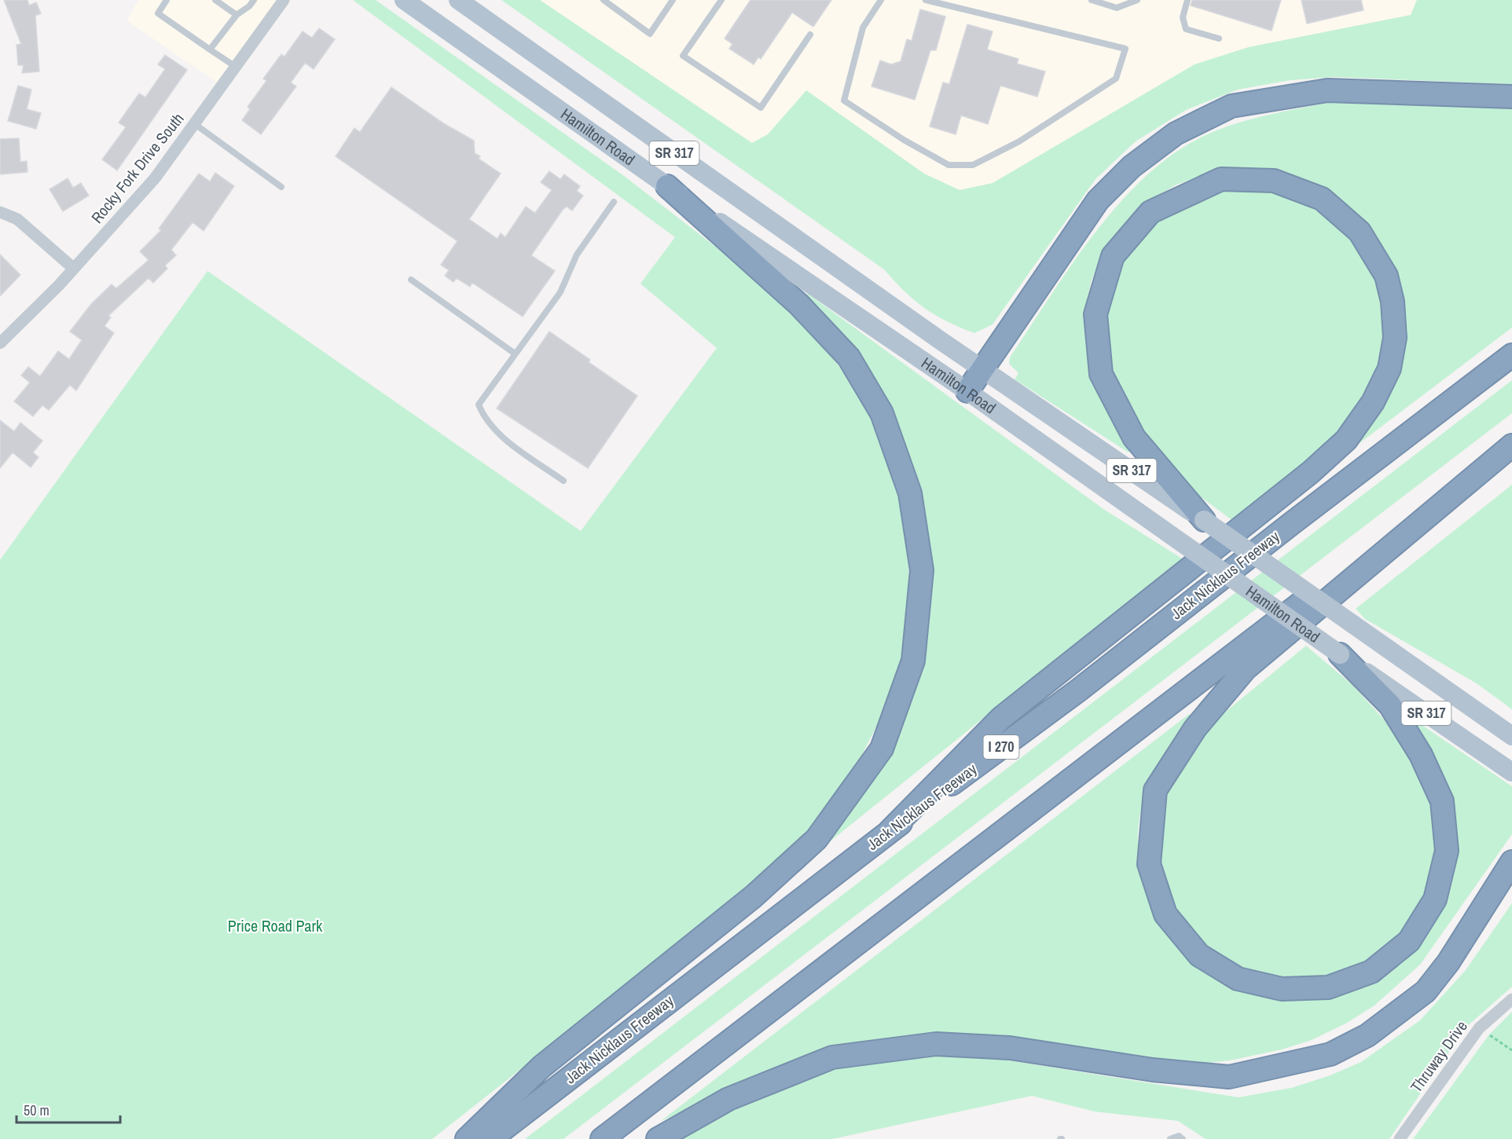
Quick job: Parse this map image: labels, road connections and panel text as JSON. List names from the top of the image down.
{
  "streets": {
    "highway": ["Jack Nicklaus Freeway", "I 270"],
    "main road": ["Hamilton Road", "SR 317"],
    "street": ["Rocky Fork Drive South", "Thruway Drive"]
  },
  "parks": ["Price Road Park"],
  "scale_bar": "50 m"
}
